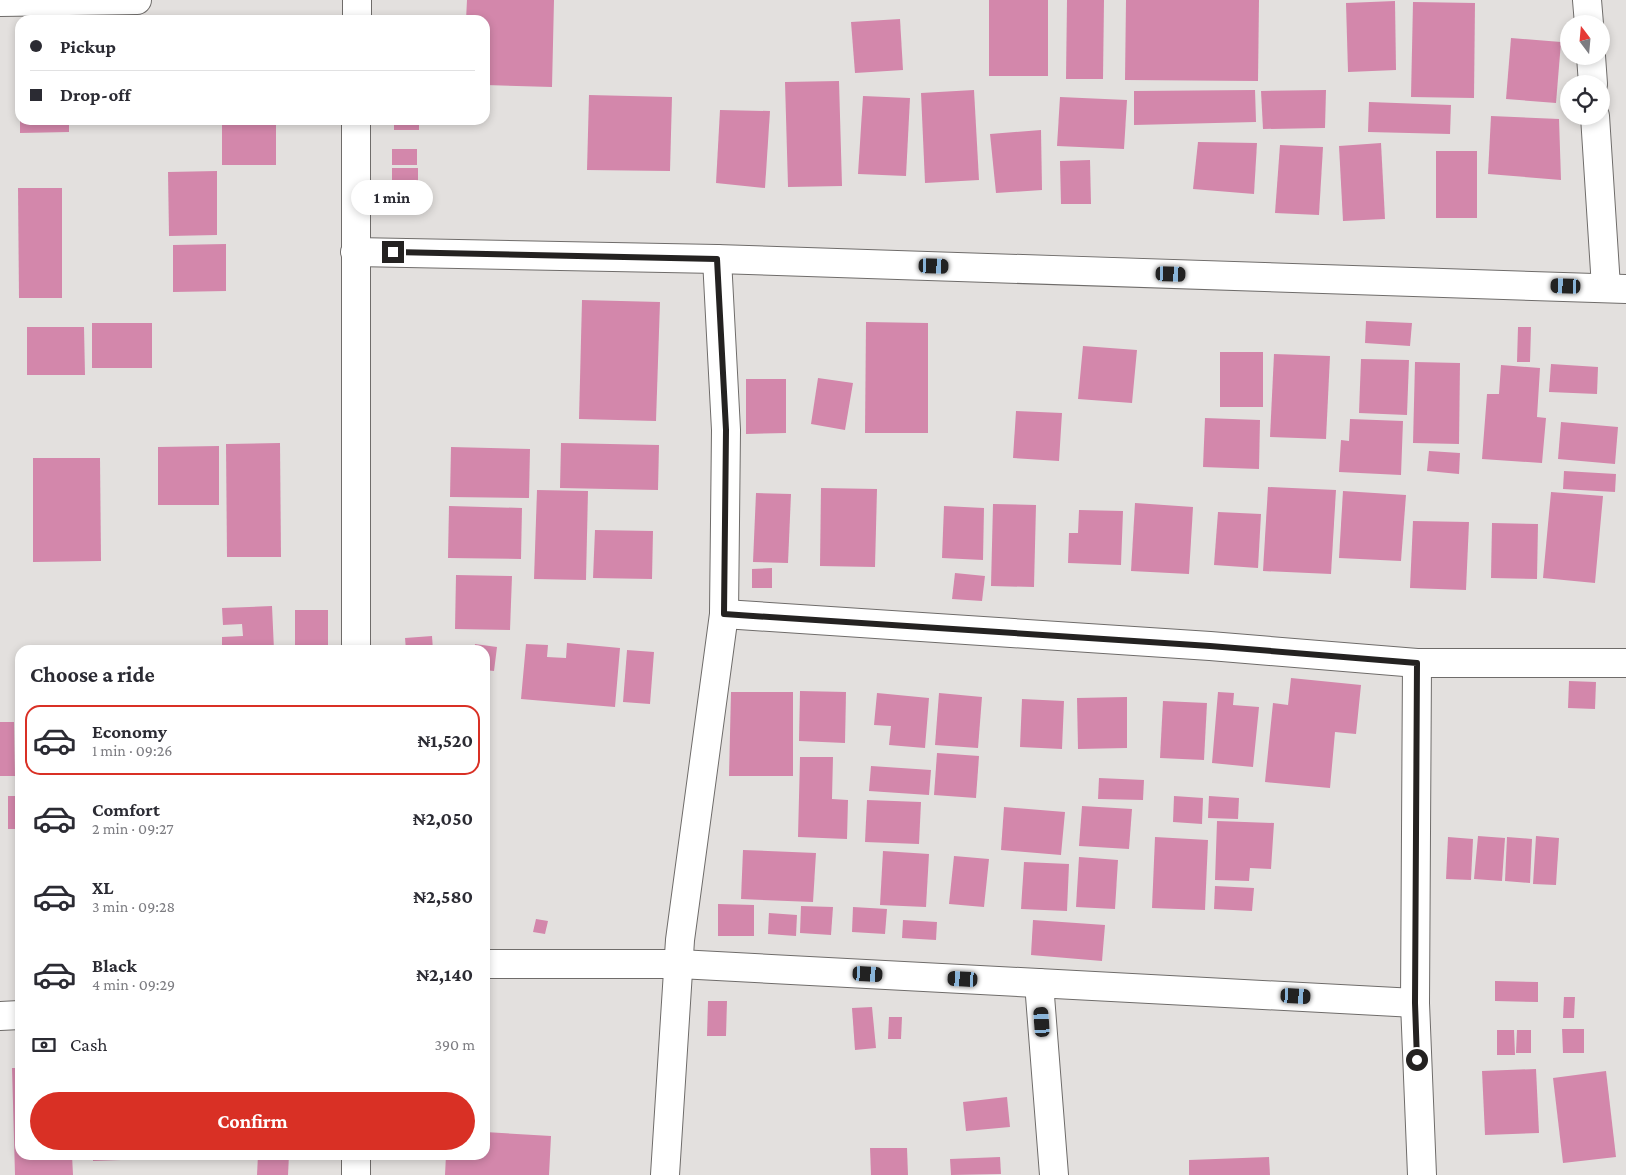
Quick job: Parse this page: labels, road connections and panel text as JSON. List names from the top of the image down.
{
  "north": "top",
  "page": {
    "banner": ["Pickup", "Drop-off"],
    "bubble": "1 min",
    "heading": "Choose a ride",
    "list": [
      {
        "name": "Economy",
        "note": "1 min · 09:26",
        "value": "₦1,520"
      },
      {
        "name": "Comfort",
        "note": "2 min · 09:27",
        "value": "₦2,050"
      },
      {
        "name": "XL",
        "note": "3 min · 09:28",
        "value": "₦2,580"
      },
      {
        "name": "Black",
        "note": "4 min · 09:29",
        "value": "₦2,140"
      }
    ],
    "pay": ["Cash", "390 m"],
    "buttons": "Confirm"
  }
}
